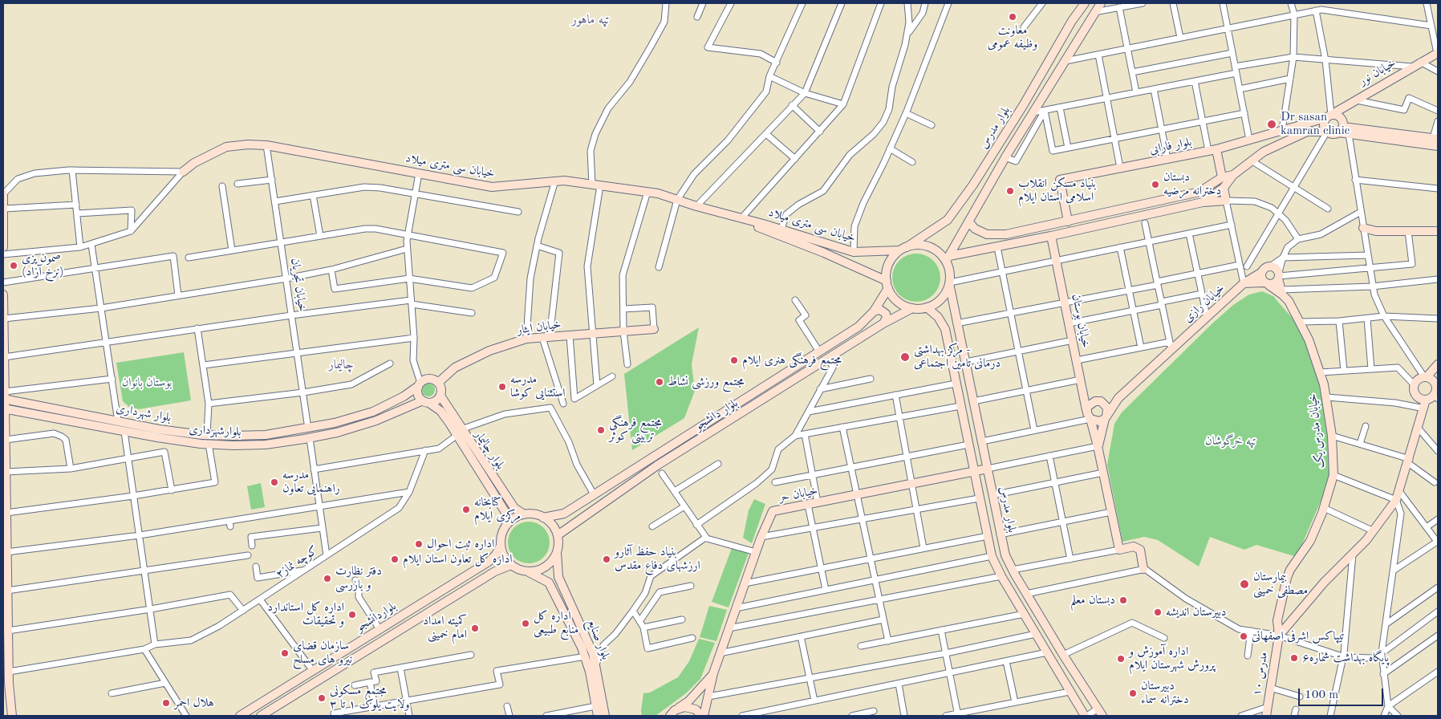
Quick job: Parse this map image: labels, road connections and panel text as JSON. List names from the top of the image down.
{
  "streets": {
    "main road": [
      "خیابان نور",
      "بلوار مدرس",
      "بلوار فارابی",
      "خیابان سی متری میلاد",
      "خیابان رازی",
      "خیابان بوستان",
      "خیابان ایثار",
      "بلوار شهرداری",
      "بلوار دانشجو",
      "بلوارشهرداری",
      "خیابان مدرس یک",
      "بلوار چالیمار",
      "خیابان حر",
      "بلواردانشجو",
      "بلوار صنایع",
      "مدرس ۱۰"
    ],
    "street": ["خیابان تجریان", "کوچه نماز۲"]
  },
  "crossings": [
    ["خیابان نور", "بلوار فارابی"],
    ["بلوار مدرس", "خیابان سی متری میلاد"],
    ["بلوار مدرس", "بلوار دانشجو"],
    ["بلوار مدرس", "خیابان حر"],
    ["خیابان سی متری میلاد", "خیابان تجریان"],
    ["خیابان سی متری میلاد", "بلوار دانشجو"],
    ["خیابان تجریان", "بلوار شهرداری"],
    ["خیابان رازی", "خیابان بوستان"],
    ["خیابان ایثار", "بلوار شهرداری"],
    ["خیابان ایثار", "بلوارشهرداری"],
    ["خیابان ایثار", "بلوار چالیمار"],
    ["بلوار شهرداری", "بلوارشهرداری"],
    ["بلوار شهرداری", "بلوار چالیمار"],
    ["بلوار دانشجو", "بلوار چالیمار"],
    ["بلوار دانشجو", "بلواردانشجو"],
    ["بلوار دانشجو", "بلوار صنایع"],
    ["بلوارشهرداری", "بلوار چالیمار"],
    ["خیابان مدرس یک", "مدرس ۱۰"],
    ["بلوار چالیمار", "بلواردانشجو"],
    ["بلوار چالیمار", "بلوار صنایع"],
    ["بلواردانشجو", "بلوار صنایع"]
  ],
  "districts": ["تپه ماهور", "چالیمار"],
  "parks": ["بوستان بانوان", "تپه خرگوشان"],
  "places": [
    "معاونت وظیفه عمومی",
    "Dr sasan kamran clinic",
    "دبستان دخترانه مرضیه",
    "بنیاد مسکن انقلاب اسلامی استان ایلام",
    "صمون پزی (نرخ آزاد)",
    "مرکز بهداشتی - درمانی تامین اجتماعی",
    "مجتمع فرهنگی هنری ایلام",
    "مجتمع ورزشی نشاط",
    "مدرسه استثنایی کوشا",
    "مجتمع فرهنگی تربیتی کوثر",
    "مدرسه راهنمایی تعاون",
    "کتابخانه مرکزی ایلام",
    "اداره ثبت احوال",
    "اداره کل تعاون استان ایلام",
    "بنیاد حفظ آثارو ارزشهای دفاع مقدس",
    "دفتر نظارت و بازرسی",
    "بیمارستان مصطفی خمینی",
    "دبستان معلم",
    "دبیرستان اندیشه",
    "اداره کل استاندارد و تحقیقات",
    "اداره کل منابع طبیعی",
    "کمیته امداد امام خمینی",
    "تیپاکس اشرفی اصفهانی",
    "سازمان قضای نیرو های مسلح",
    "پایگاه بهداشت شماره۶",
    "اداره آموزش و پرورش شهرستان ایلام",
    "دبیرستان دخترانه سماء",
    "مجتمع مسکونی ولایت یلوک ۱ تا ۳",
    "هلال احمر"
  ],
  "scale_bar": "100 m"
}
